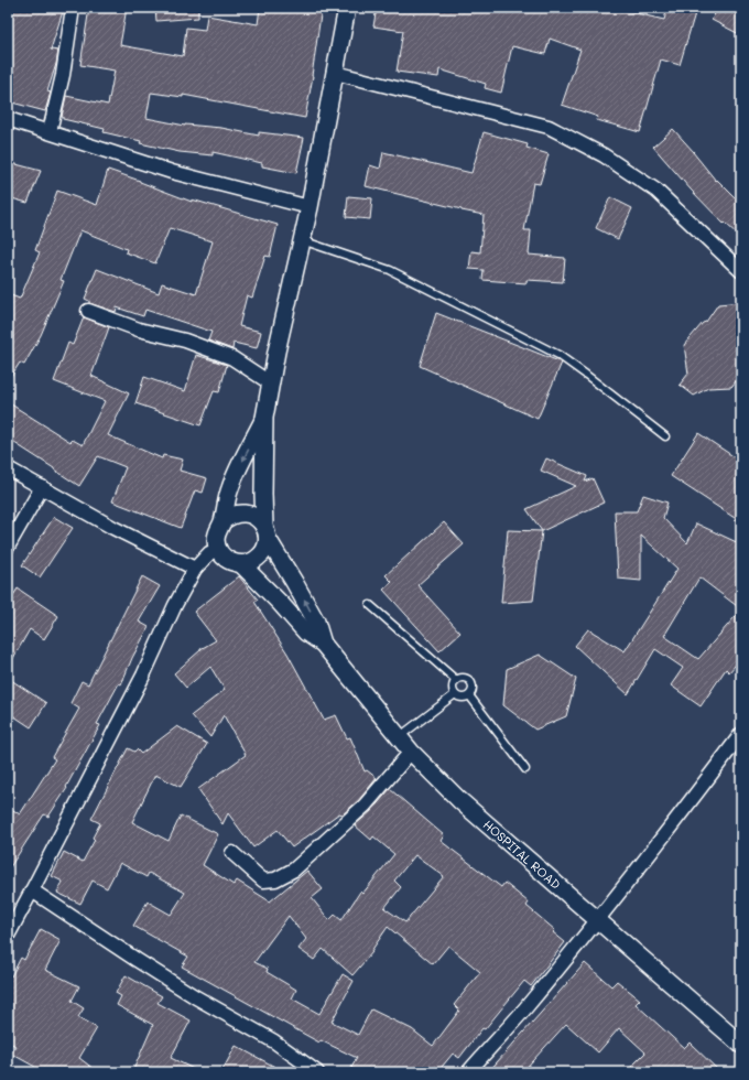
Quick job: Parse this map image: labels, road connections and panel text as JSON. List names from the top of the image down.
{
  "streets": {
    "street": ["HOSPITAL ROAD"]
  }
}
